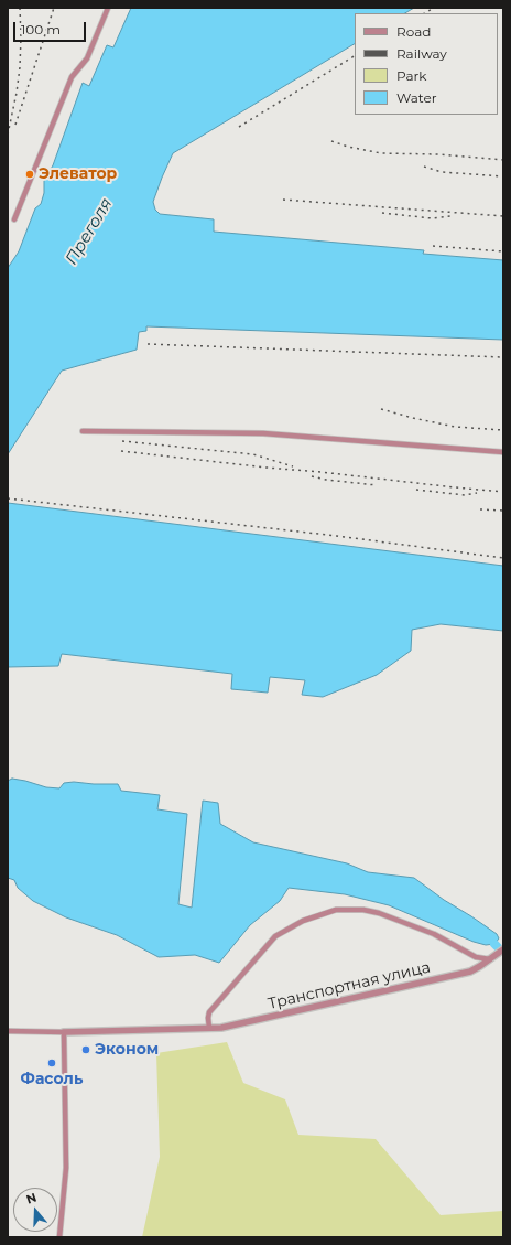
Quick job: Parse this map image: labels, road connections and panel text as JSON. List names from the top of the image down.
{
  "streets": {
    "street": ["Транспортная улица"]
  },
  "water": ["Преголя"],
  "places": ["Элеватор", "Эконом", "Фасоль"],
  "legend": [
    "Road",
    "Railway",
    "Park",
    "Water"
  ],
  "scale_bar": "100 m",
  "north": "top"
}
